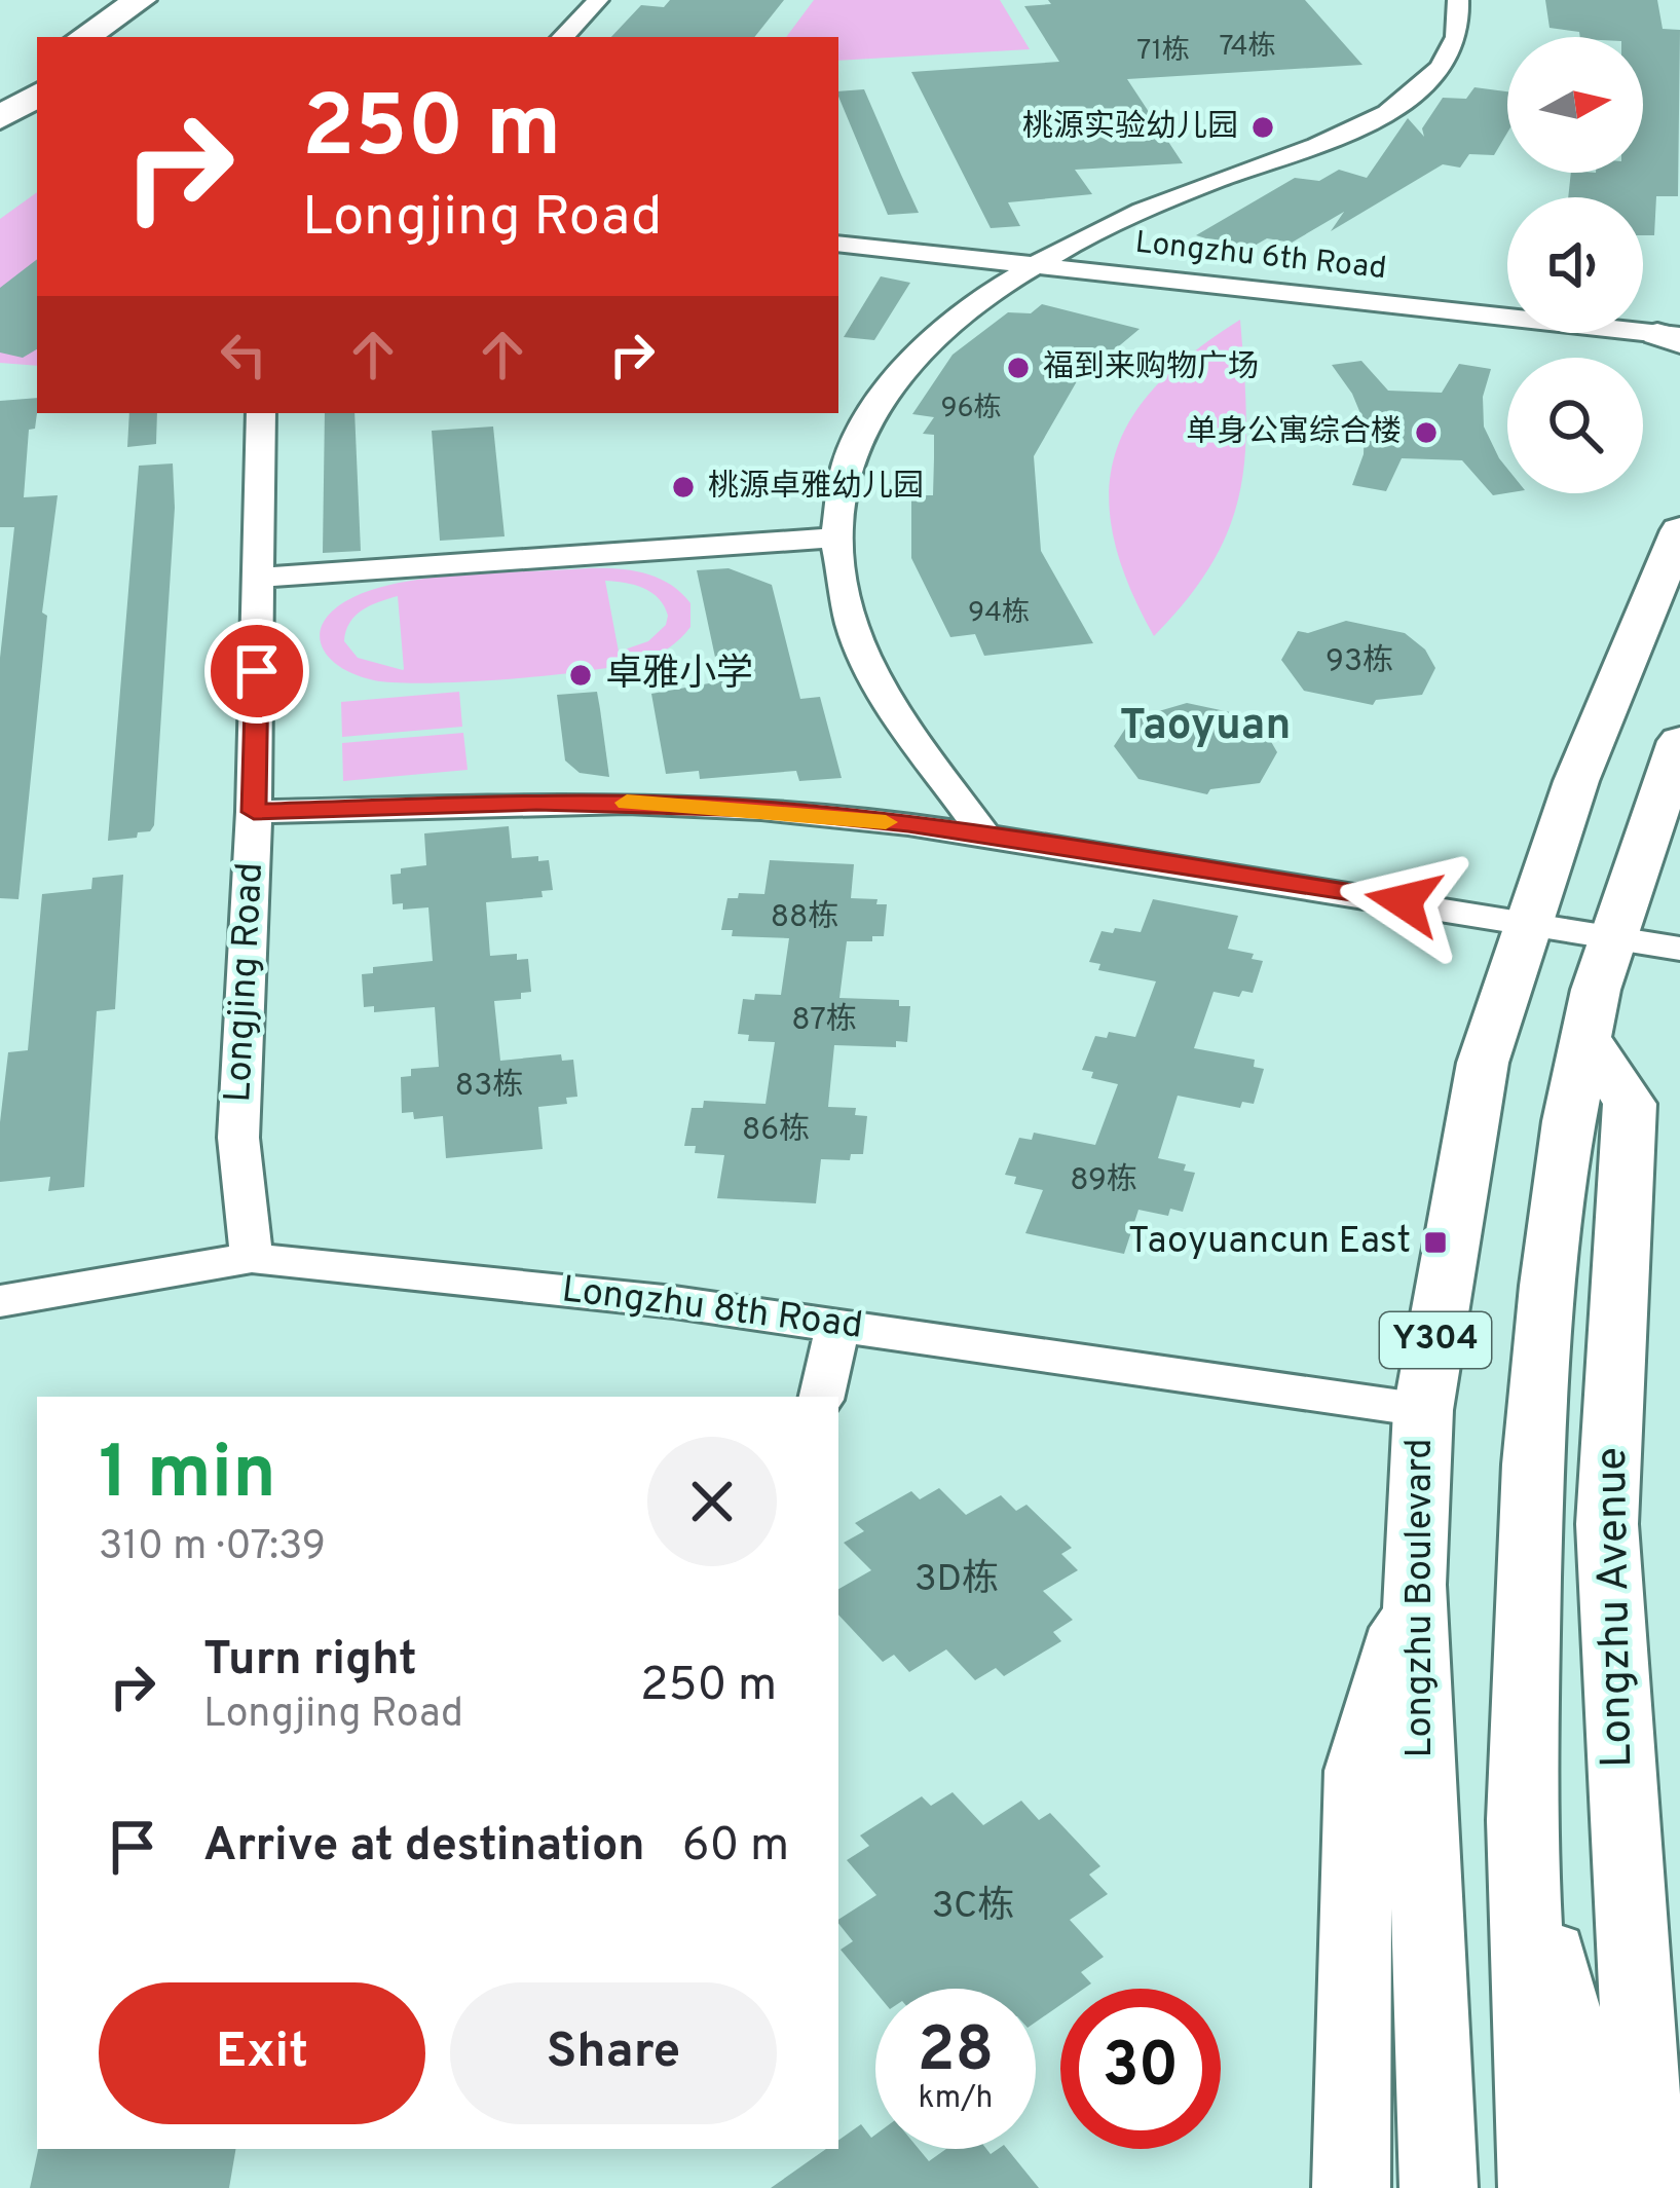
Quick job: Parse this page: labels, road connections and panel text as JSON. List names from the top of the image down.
{
  "streets": {
    "main road": ["Y304", "Longzhu Boulevard", "Longzhu Avenue"],
    "street": ["Longzhu 6th Road", "Longjing Road", "Longzhu 8th Road"]
  },
  "crossings": [
    ["Longjing Road", "Longzhu 8th Road"],
    ["Longzhu 8th Road", "Longzhu Boulevard"]
  ],
  "districts": ["Taoyuan"],
  "places": {
    "other": [
      "桃源实验幼儿园",
      "福到来购物广场",
      "单身公寓综合楼",
      "桃源卓雅幼儿园",
      "卓雅小学"
    ],
    "transit": ["Taoyuancun East"]
  },
  "house_numbers": [
    "74栋",
    "71栋",
    "96栋",
    "94栋",
    "93栋",
    "88栋",
    "87栋",
    "83栋",
    "86栋",
    "89栋",
    "3D栋",
    "3C栋"
  ],
  "north": "right",
  "page": {
    "turn": ["250 m", "Longjing Road"],
    "heading": ["1 min", "310 m · 07:39"],
    "list": [
      {
        "name": "Turn right",
        "note": "Longjing Road",
        "value": "250 m"
      },
      {
        "name": "Arrive at destination",
        "value": "60 m"
      }
    ],
    "buttons": ["Exit", "Share"],
    "speed": "28 km/h",
    "limit": "30"
  }
}
